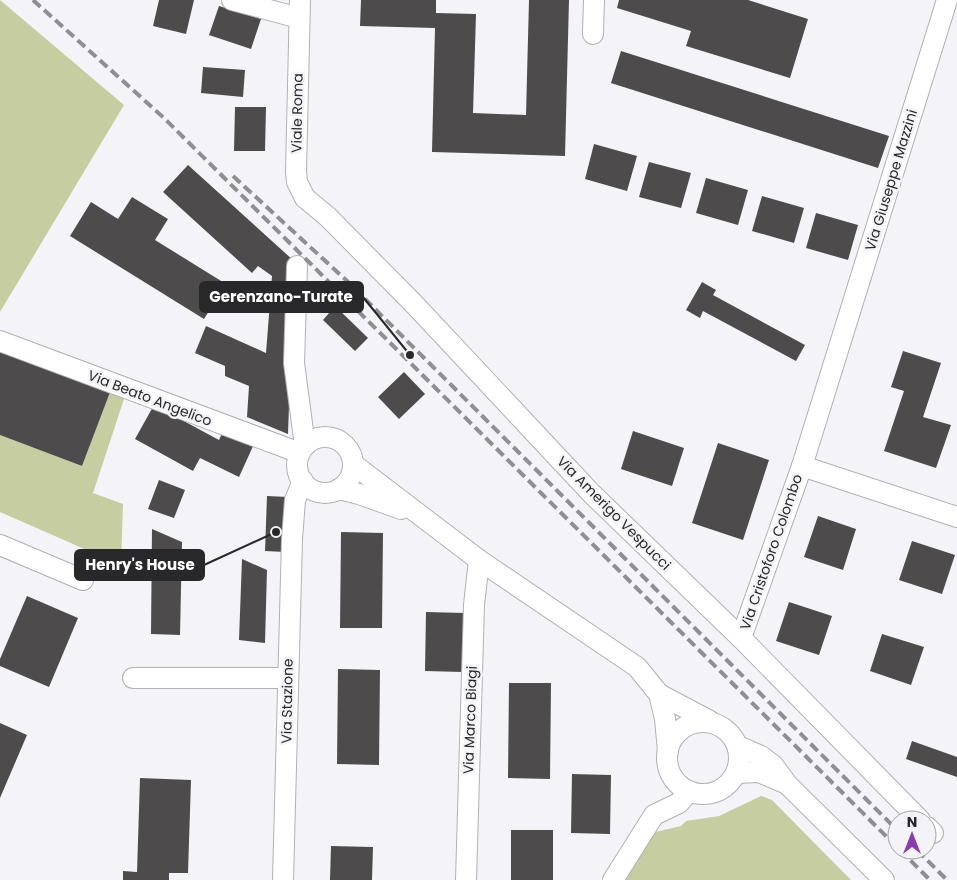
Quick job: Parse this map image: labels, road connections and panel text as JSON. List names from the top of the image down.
{
  "streets": {
    "street": [
      "Viale Roma",
      "Via Giuseppe Mazzini",
      "Via Beato Angelico",
      "Via Amerigo Vespucci",
      "Via Cristoforo Colombo",
      "Via Stazione",
      "Via Marco Biagi"
    ]
  },
  "crossings": [
    ["Viale Roma", "Via Amerigo Vespucci"],
    ["Via Giuseppe Mazzini", "Via Cristoforo Colombo"],
    ["Via Beato Angelico", "Via Stazione"],
    ["Via Amerigo Vespucci", "Via Cristoforo Colombo"]
  ],
  "places": ["Gerenzano-Turate", "Henry's House"],
  "north": "top"
}
